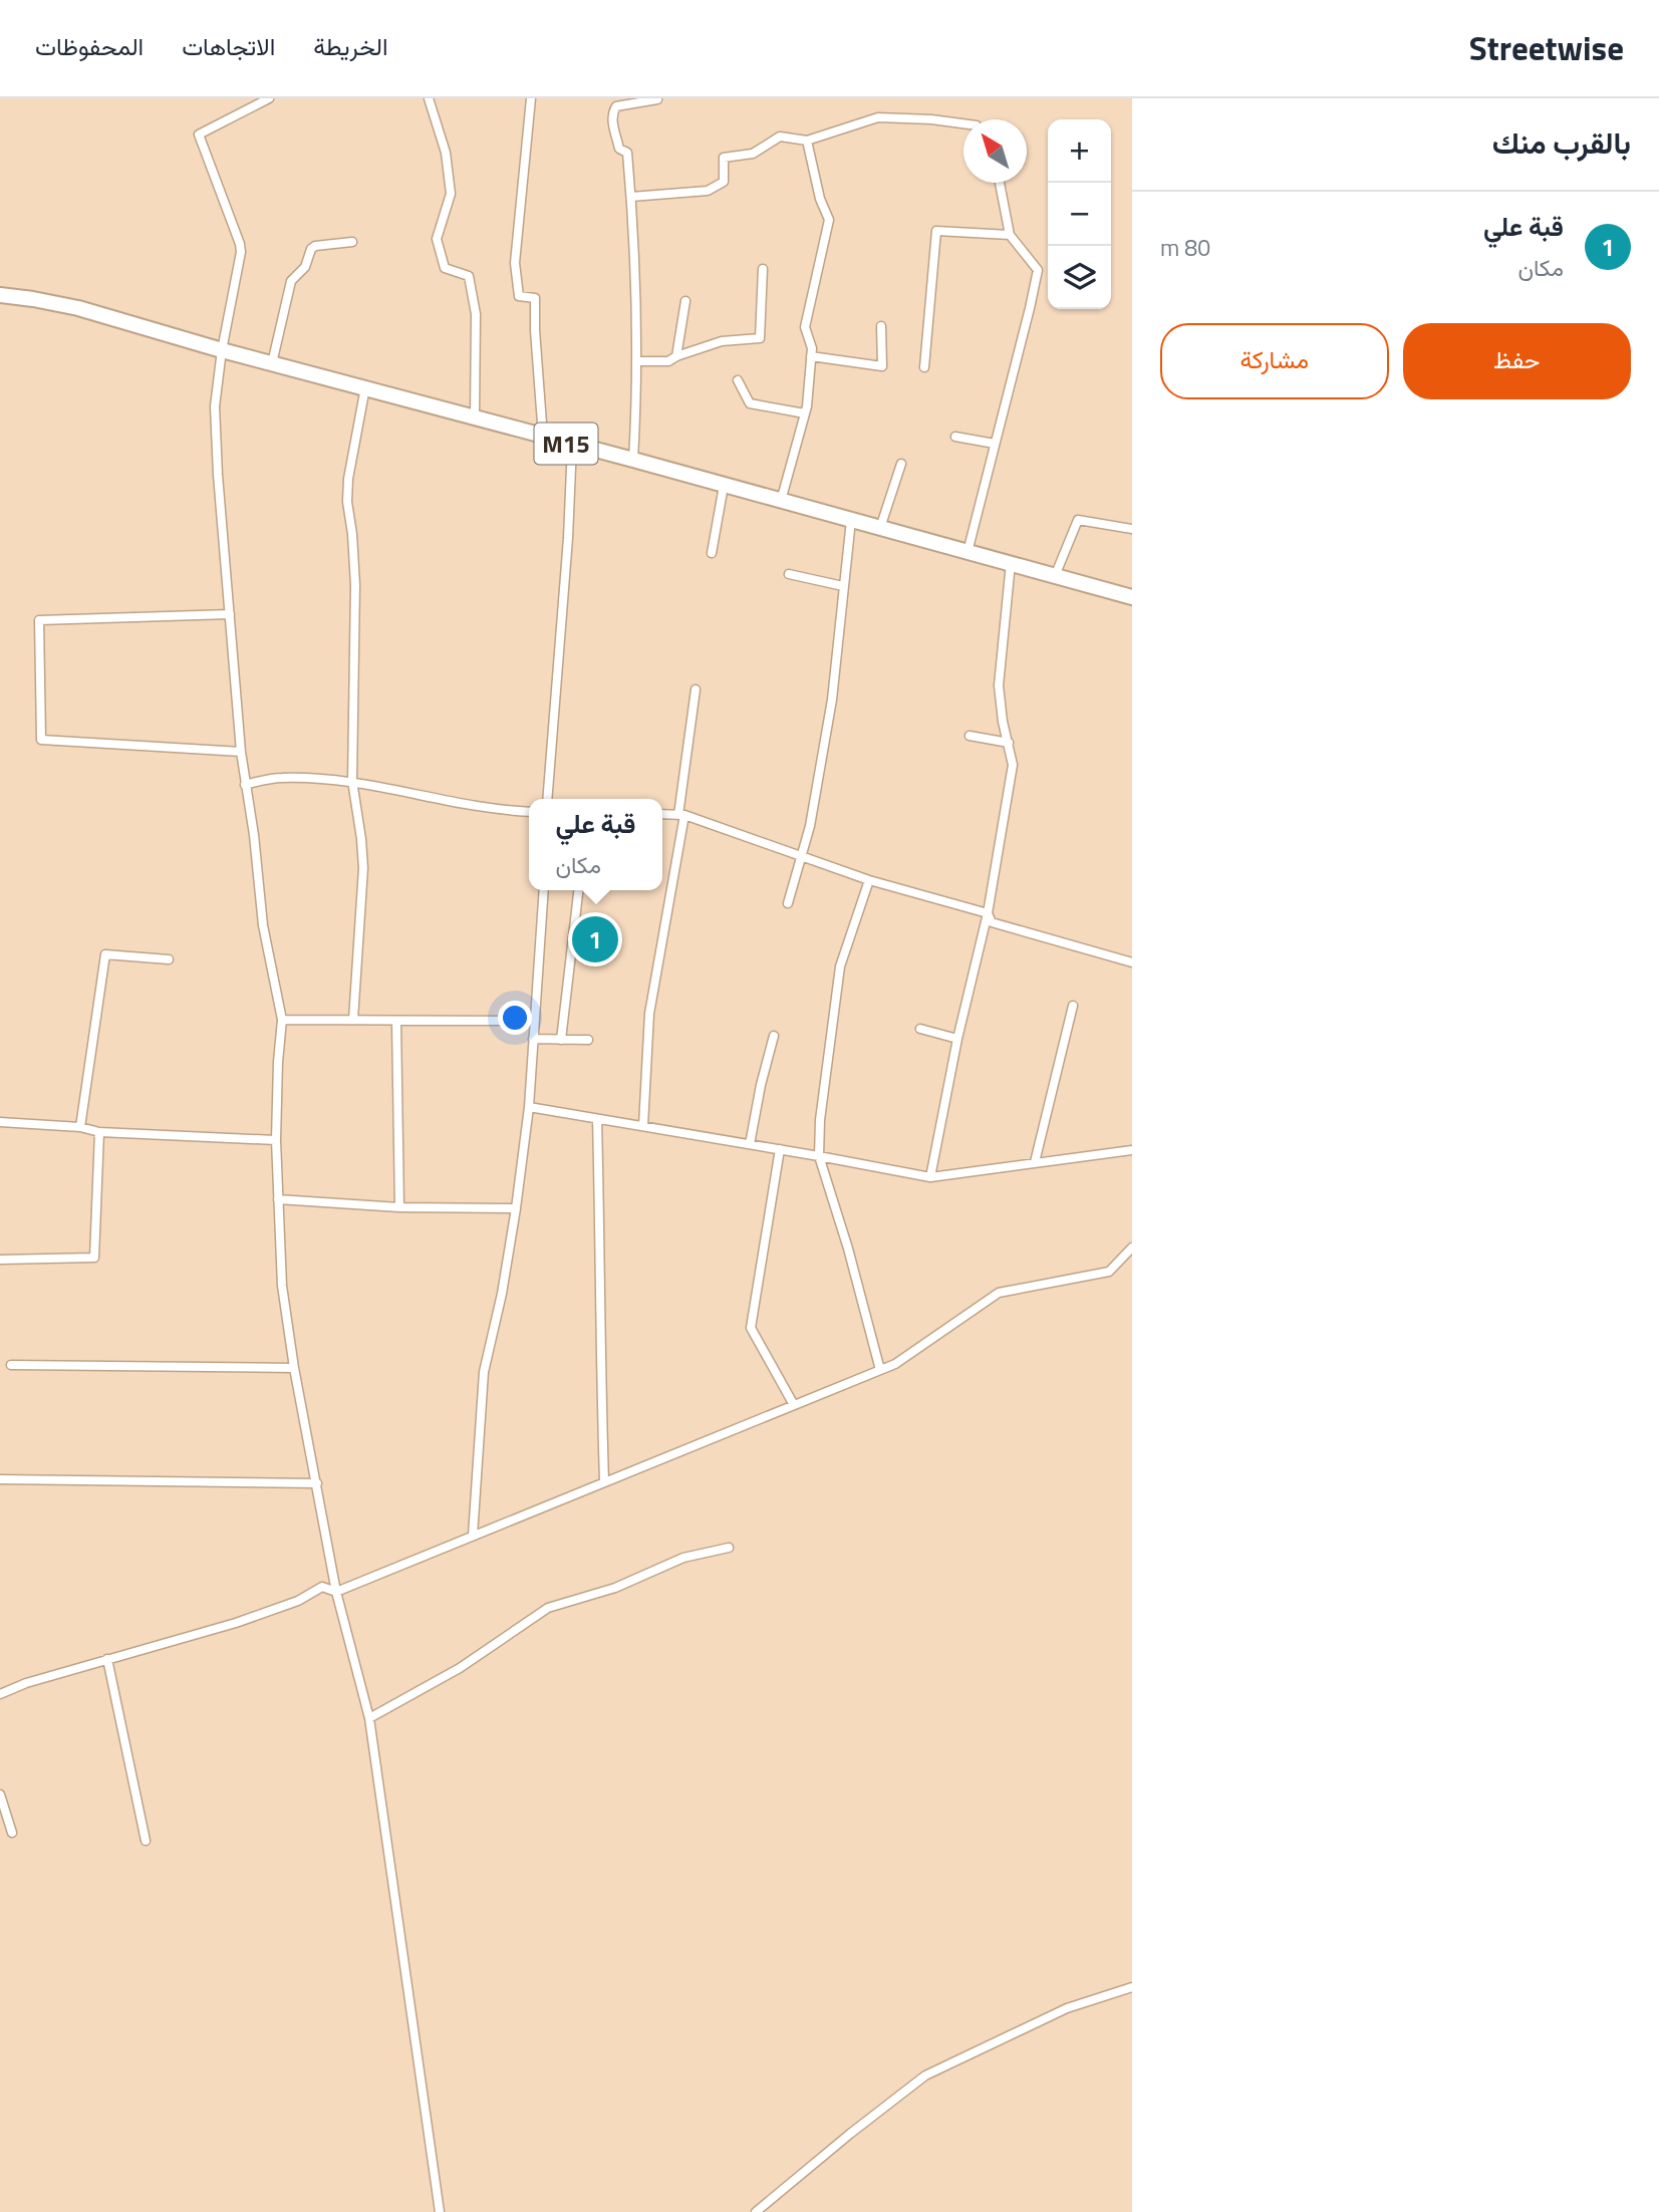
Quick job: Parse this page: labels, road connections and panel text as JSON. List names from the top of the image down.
{
  "streets": {
    "highway": ["M15"]
  },
  "north": "top left",
  "page": {
    "header": "Streetwise",
    "nav": ["الخريطة", "الاتجاهات", "المحفوظات"],
    "heading": "بالقرب منك",
    "map_buttons": ["+", "−"],
    "list": [
      {
        "mark": "1",
        "name": "قبة علي",
        "note": "مكان",
        "value": "80 m"
      }
    ],
    "buttons": ["حفظ", "مشاركة"],
    "popup": ["قبة علي", "مكان"],
    "pins": "1"
  }
}
